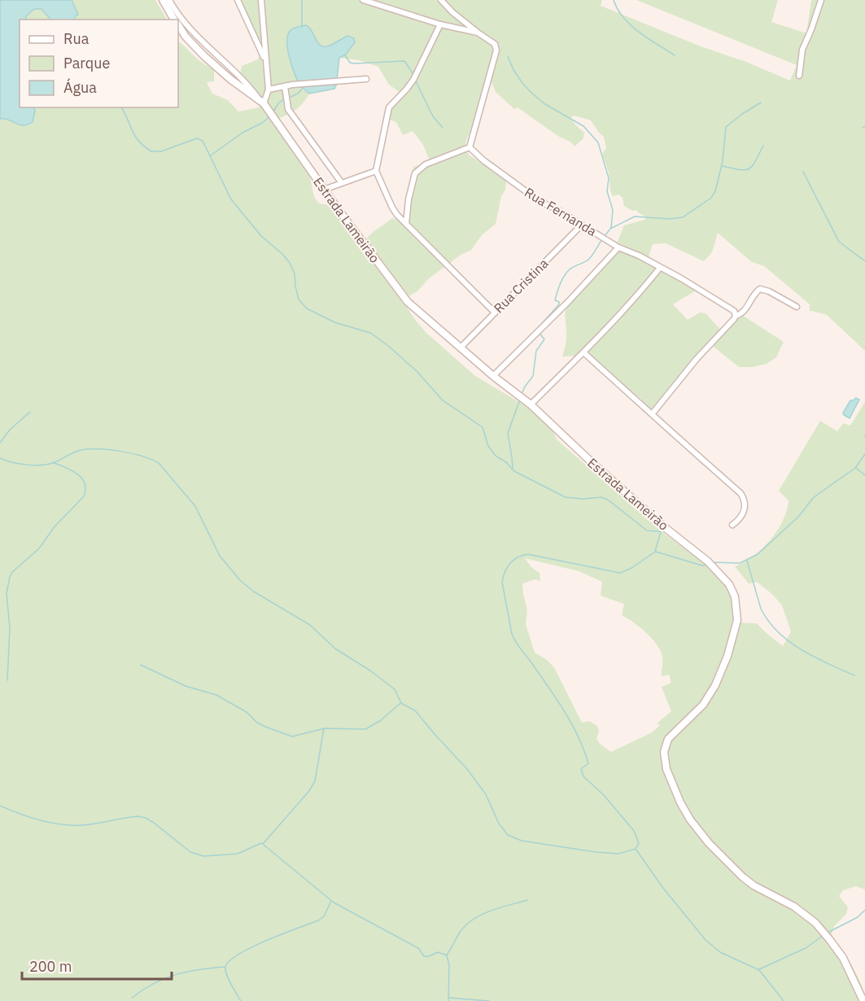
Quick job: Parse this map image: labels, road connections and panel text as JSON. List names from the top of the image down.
{
  "streets": {
    "street": ["Rua Fernanda", "Estrada Lameirão", "Rua Cristina"]
  },
  "crossings": [
    ["Rua Fernanda", "Rua Cristina"],
    ["Estrada Lameirão", "Rua Cristina"]
  ],
  "legend": ["Rua", "Parque", "Água"],
  "scale_bar": "200 m"
}
